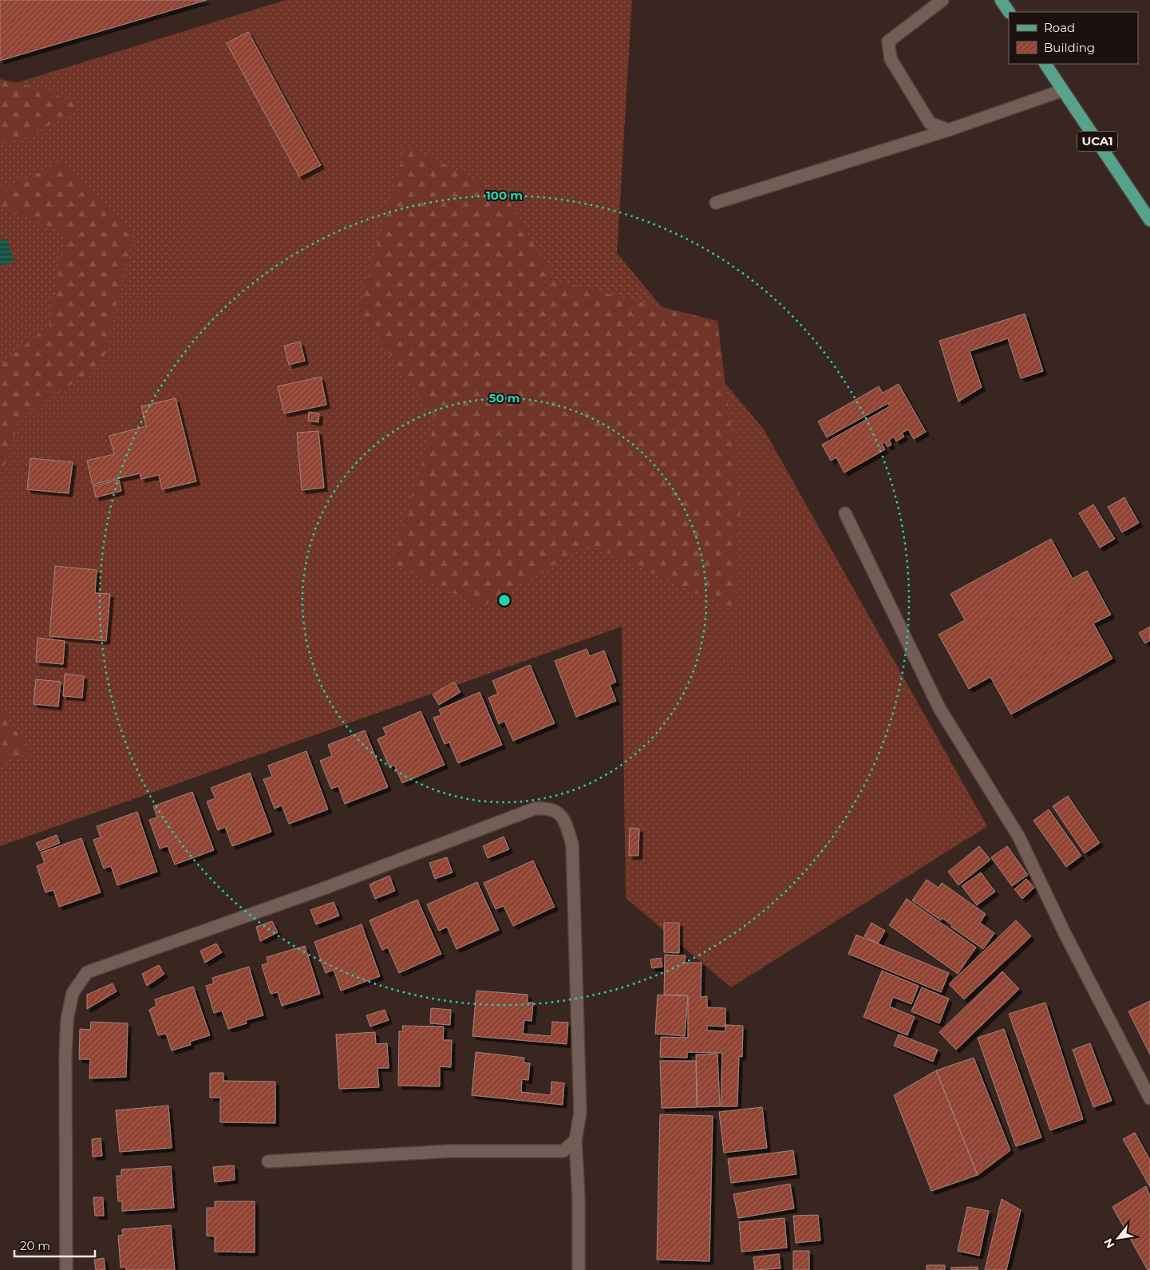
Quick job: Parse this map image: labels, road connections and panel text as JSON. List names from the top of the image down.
{
  "streets": {
    "main road": ["UCA1"]
  },
  "legend": ["Road", "Building"],
  "scale_bar": "20 m",
  "north": "bottom left",
  "rings": ["100 m", "50 m"]
}
